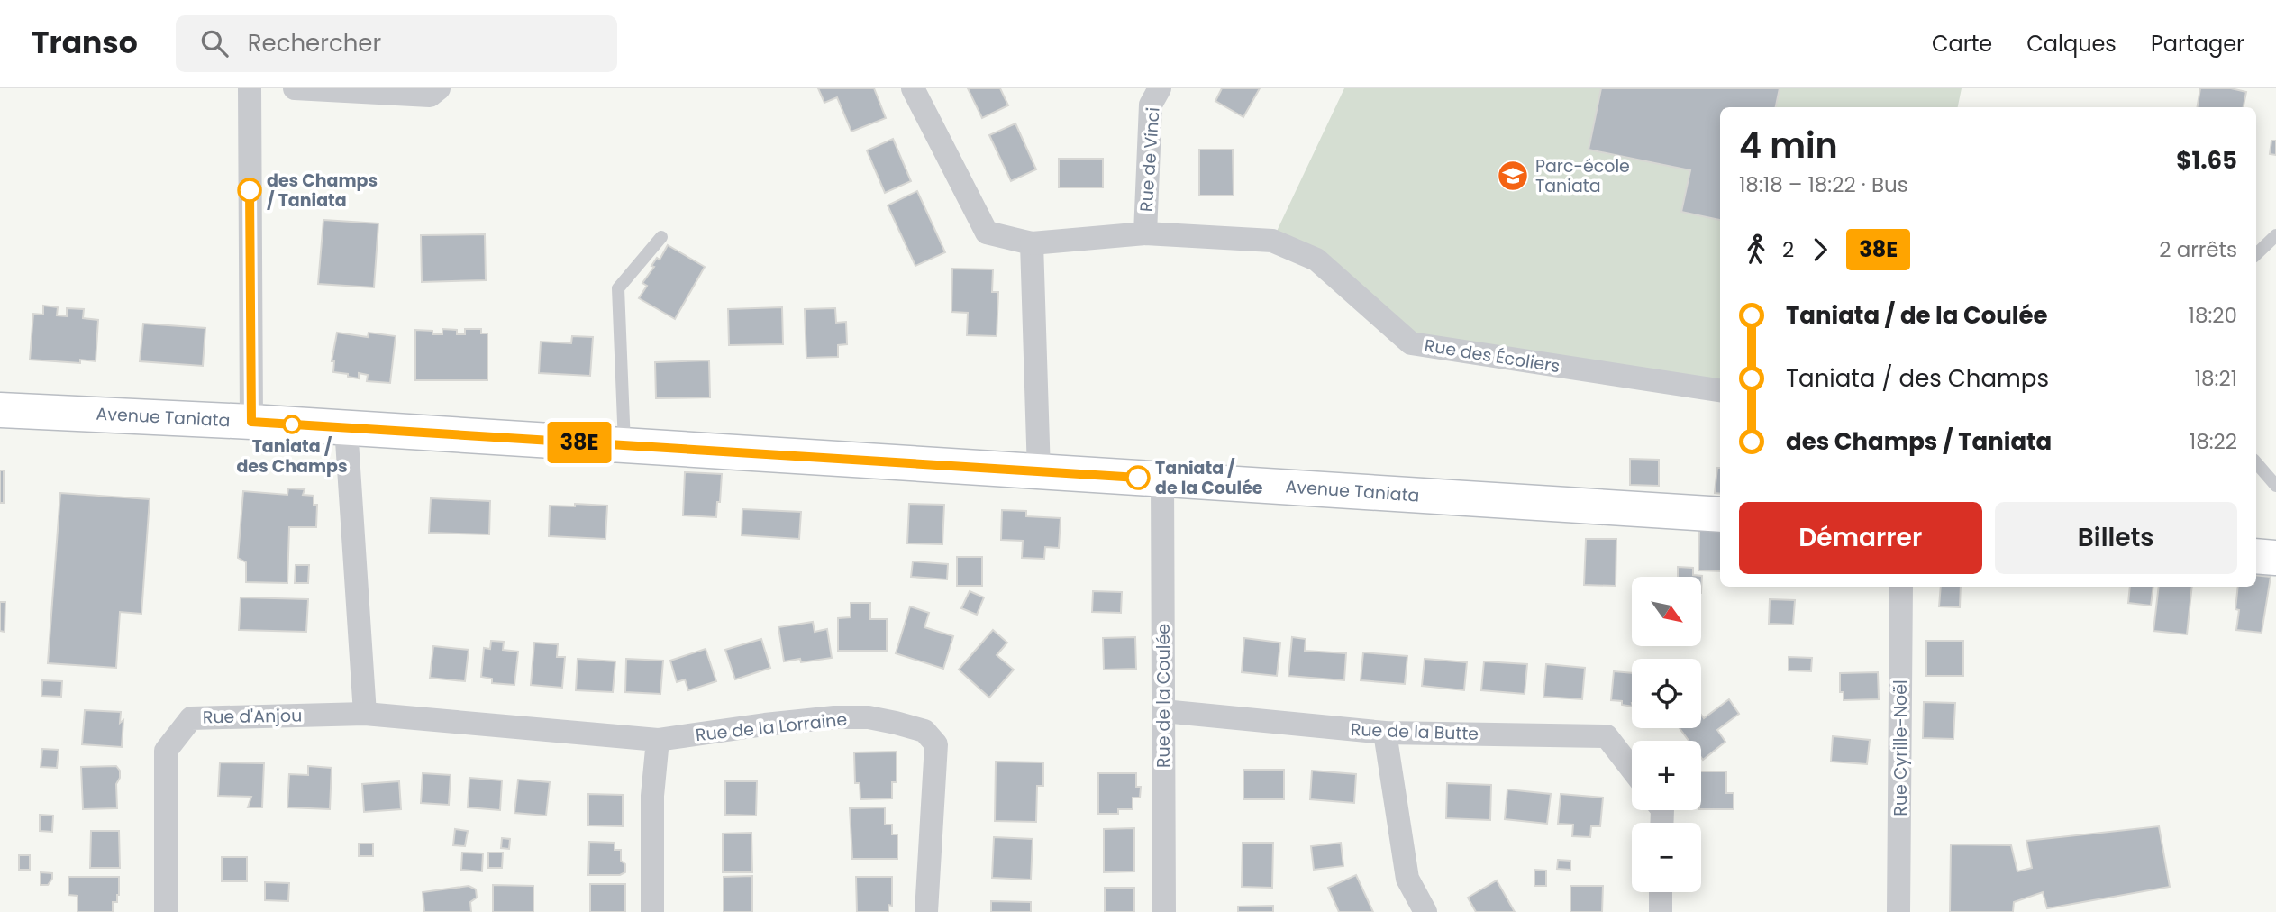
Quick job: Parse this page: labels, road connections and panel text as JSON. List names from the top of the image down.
{
  "streets": {
    "main road": ["Avenue Taniata"],
    "street": [
      "Rue de Vinci",
      "Rue des Écoliers",
      "Rue de la Coulée",
      "Rue d'Anjou",
      "Rue de la Lorraine",
      "Rue de la Butte",
      "Rue Cyrille-Noël"
    ]
  },
  "crossings": [
    ["Rue de Vinci", "Rue des Écoliers"],
    ["Avenue Taniata", "Rue de la Coulée"],
    ["Rue de la Coulée", "Rue de la Butte"],
    ["Rue d'Anjou", "Rue de la Lorraine"]
  ],
  "places": {
    "school or university": ["Parc-école Taniata"],
    "other": ["des Champs / Taniata", "Taniata / des Champs", "Taniata / de la Coulée"]
  },
  "lines": ["bus line 38E"],
  "north": "bottom right",
  "page": {
    "header": "Transo",
    "search": "Rechercher",
    "nav": ["Carte", "Calques", "Partager"],
    "on_map": "38E",
    "heading": ["4 min", "18:18 – 18:22 · Bus", "$1.65"],
    "legs": ["2", "38E", "2 arrêts"],
    "list": [
      {
        "name": "Taniata / de la Coulée",
        "value": "18:20"
      },
      {
        "name": "Taniata / des Champs",
        "value": "18:21"
      },
      {
        "name": "des Champs / Taniata",
        "value": "18:22"
      }
    ],
    "buttons": ["Démarrer", "Billets"],
    "map_buttons": ["+", "−"]
  }
}
